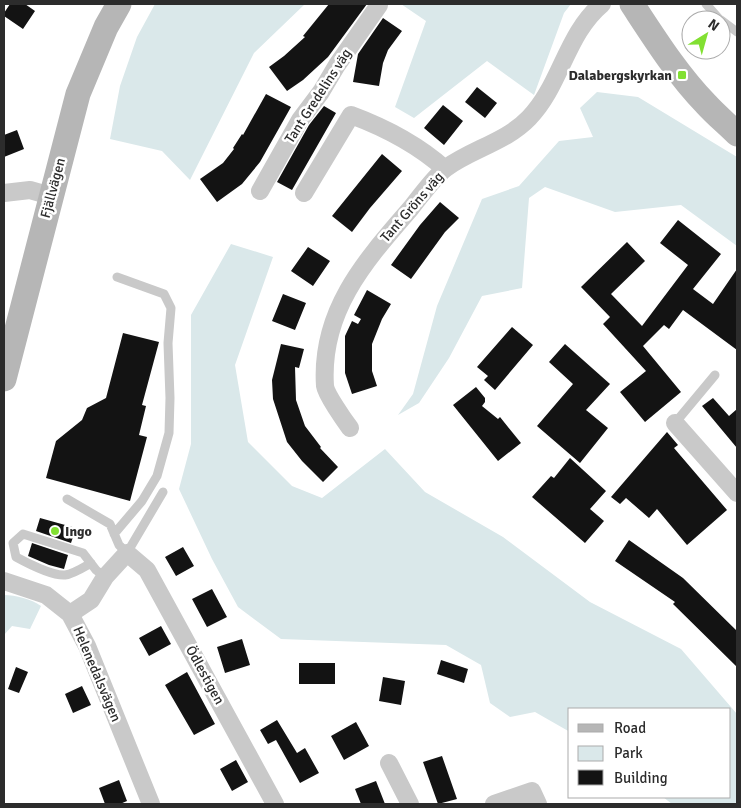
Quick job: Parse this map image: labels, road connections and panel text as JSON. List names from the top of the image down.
{
  "streets": {
    "street": [
      "Tant Gredelins väg",
      "Fjällvägen",
      "Tant Gröns väg",
      "Helenedalsvägen",
      "Ödlestigen"
    ]
  },
  "places": {
    "transit": ["Dalabergskyrkan"],
    "other": ["Ingo"]
  },
  "legend": ["Road", "Park", "Building"],
  "north": "top right"
}
